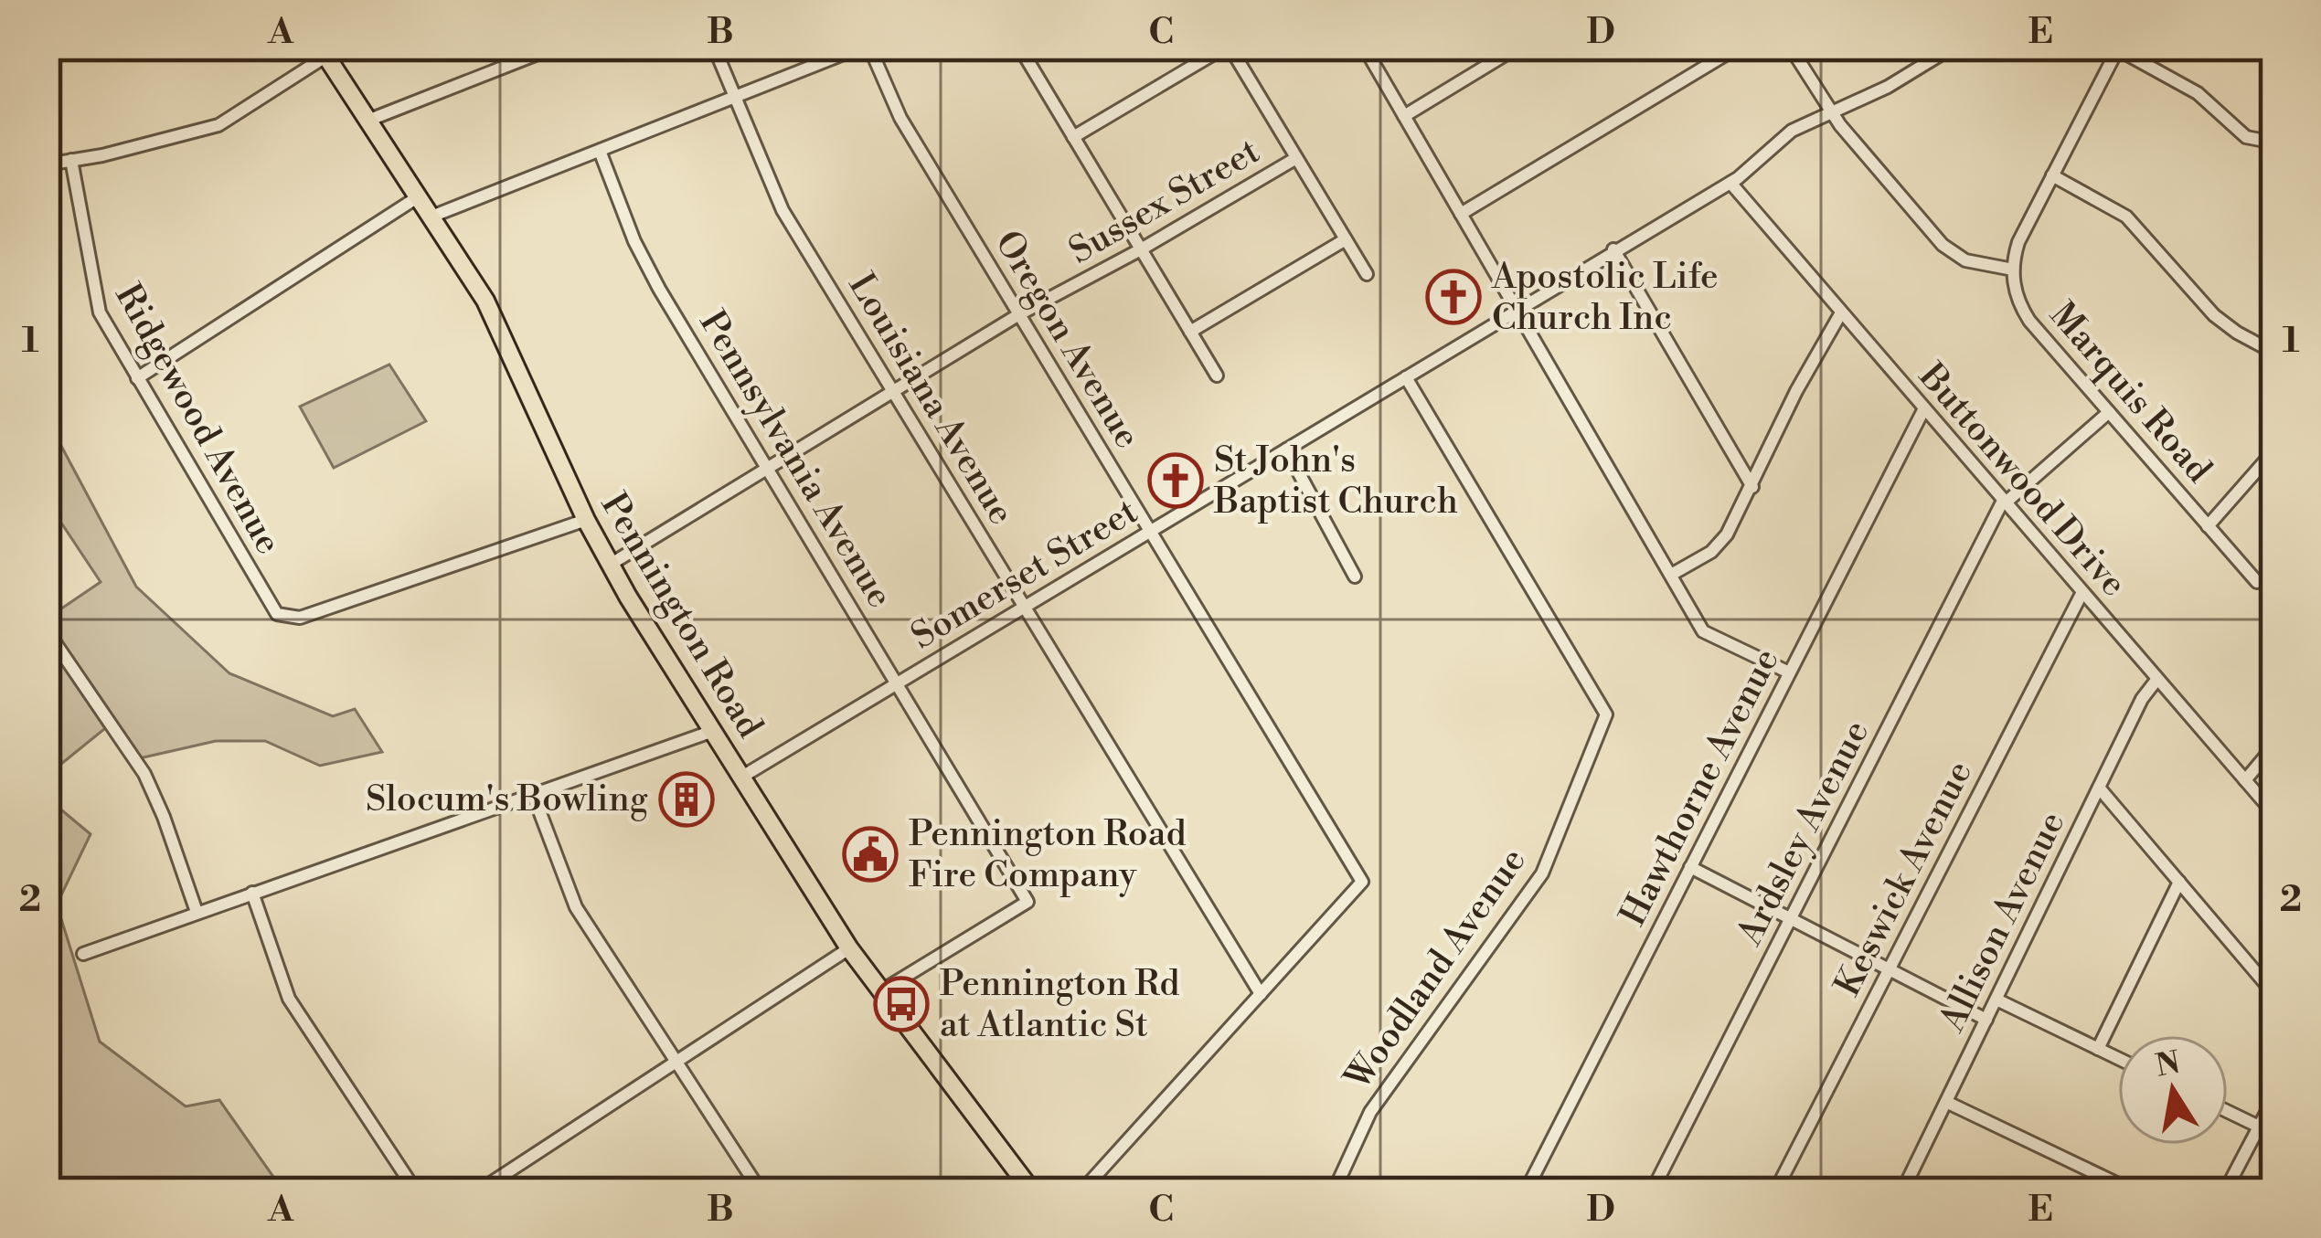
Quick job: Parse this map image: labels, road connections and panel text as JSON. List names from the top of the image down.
{
  "streets": {
    "main road": ["Pennington Road"],
    "street": [
      "Sussex Street",
      "Oregon Avenue",
      "Marquis Road",
      "Louisiana Avenue",
      "Ridgewood Avenue",
      "Pennsylvania Avenue",
      "Buttonwood Drive",
      "Somerset Street",
      "Hawthorne Avenue",
      "Ardsley Avenue",
      "Keswick Avenue",
      "Allison Avenue",
      "Woodland Avenue"
    ]
  },
  "crossings": [
    ["Sussex Street", "Oregon Avenue"],
    ["Sussex Street", "Louisiana Avenue"],
    ["Sussex Street", "Pennsylvania Avenue"],
    ["Sussex Street", "Pennington Road"],
    ["Oregon Avenue", "Louisiana Avenue"],
    ["Oregon Avenue", "Somerset Street"],
    ["Louisiana Avenue", "Somerset Street"],
    ["Ridgewood Avenue", "Pennington Road"],
    ["Pennsylvania Avenue", "Somerset Street"],
    ["Pennsylvania Avenue", "Pennington Road"],
    ["Buttonwood Drive", "Somerset Street"],
    ["Buttonwood Drive", "Hawthorne Avenue"],
    ["Buttonwood Drive", "Ardsley Avenue"],
    ["Buttonwood Drive", "Keswick Avenue"],
    ["Buttonwood Drive", "Allison Avenue"],
    ["Somerset Street", "Pennington Road"],
    ["Somerset Street", "Woodland Avenue"]
  ],
  "places": {
    "church": ["Apostolic Life Church Inc", "St John's Baptist Church"],
    "building": ["Slocum's Bowling"],
    "public building": ["Pennington Road Fire Company"],
    "bus stop": ["Pennington Rd at Atlantic St"]
  },
  "north": "top",
  "grid": {
    "columns": [
      "A",
      "B",
      "C",
      "D",
      "E"
    ],
    "rows": ["1", "2"]
  }
}
